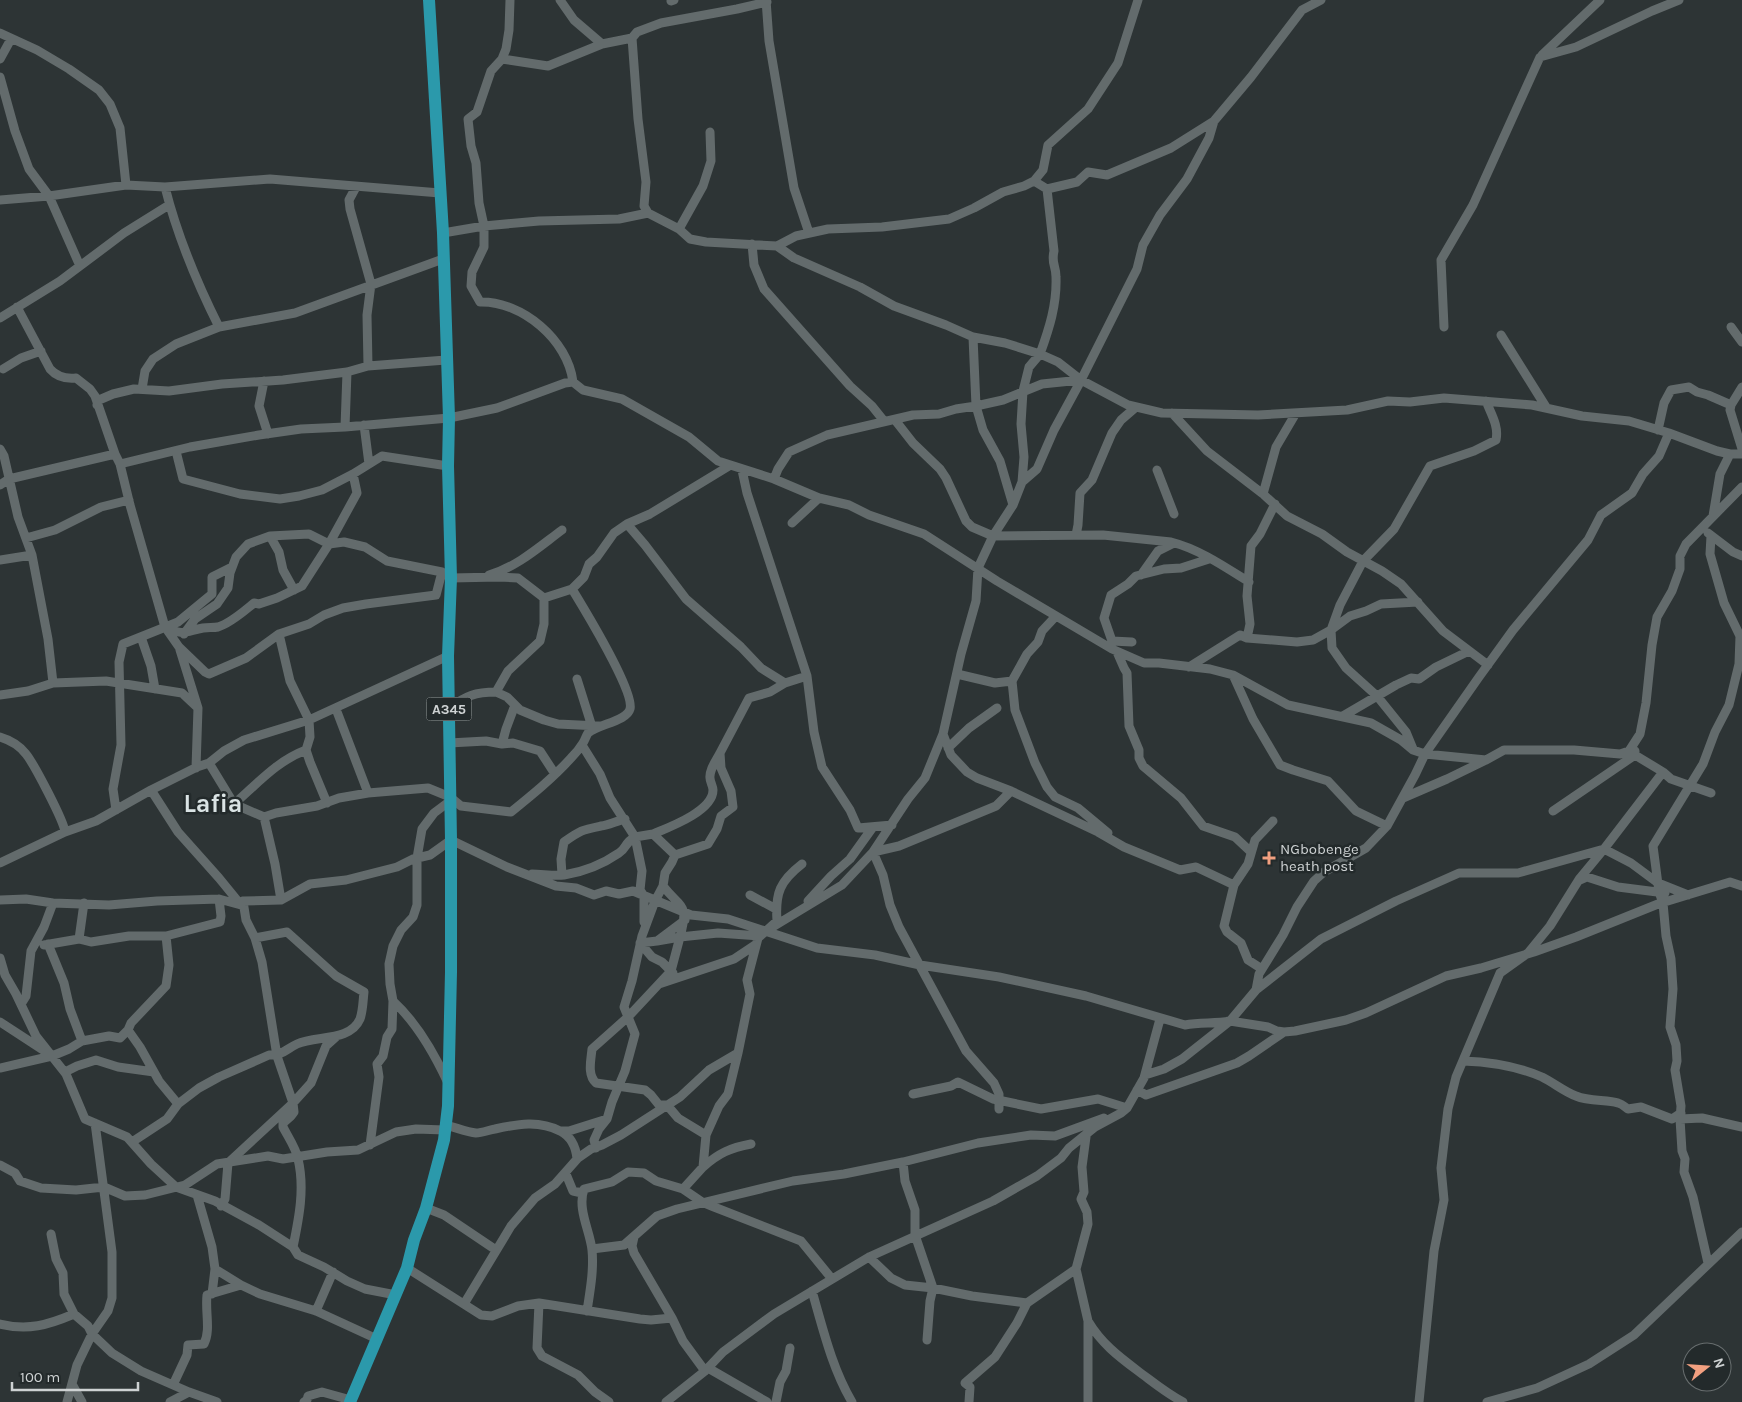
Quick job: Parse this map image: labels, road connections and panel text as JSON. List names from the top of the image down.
{
  "streets": {
    "highway": ["A345"]
  },
  "districts": ["Lafia"],
  "places": {
    "health": ["NGbobenge heath post"]
  },
  "scale_bar": "100 m",
  "north": "right"
}
